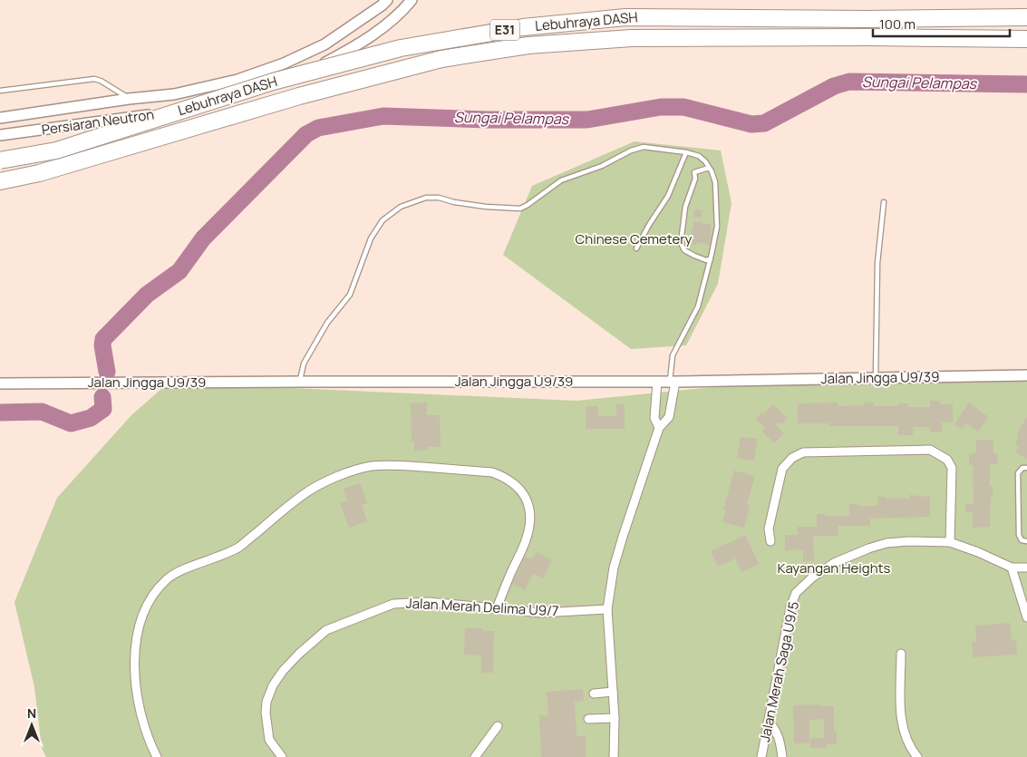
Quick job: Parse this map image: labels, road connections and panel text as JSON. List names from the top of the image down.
{
  "streets": {
    "highway": ["Lebuhraya DASH", "E31"],
    "street": [
      "Persiaran Neutron",
      "Jalan Jingga U9/39",
      "Jalan Merah Delima U9/7",
      "Jalan Merah Saga U9/5"
    ]
  },
  "water": ["Sungai Pelampas"],
  "parks": ["Chinese Cemetery", "Kayangan Heights"],
  "scale_bar": "100 m",
  "north": "top"
}
